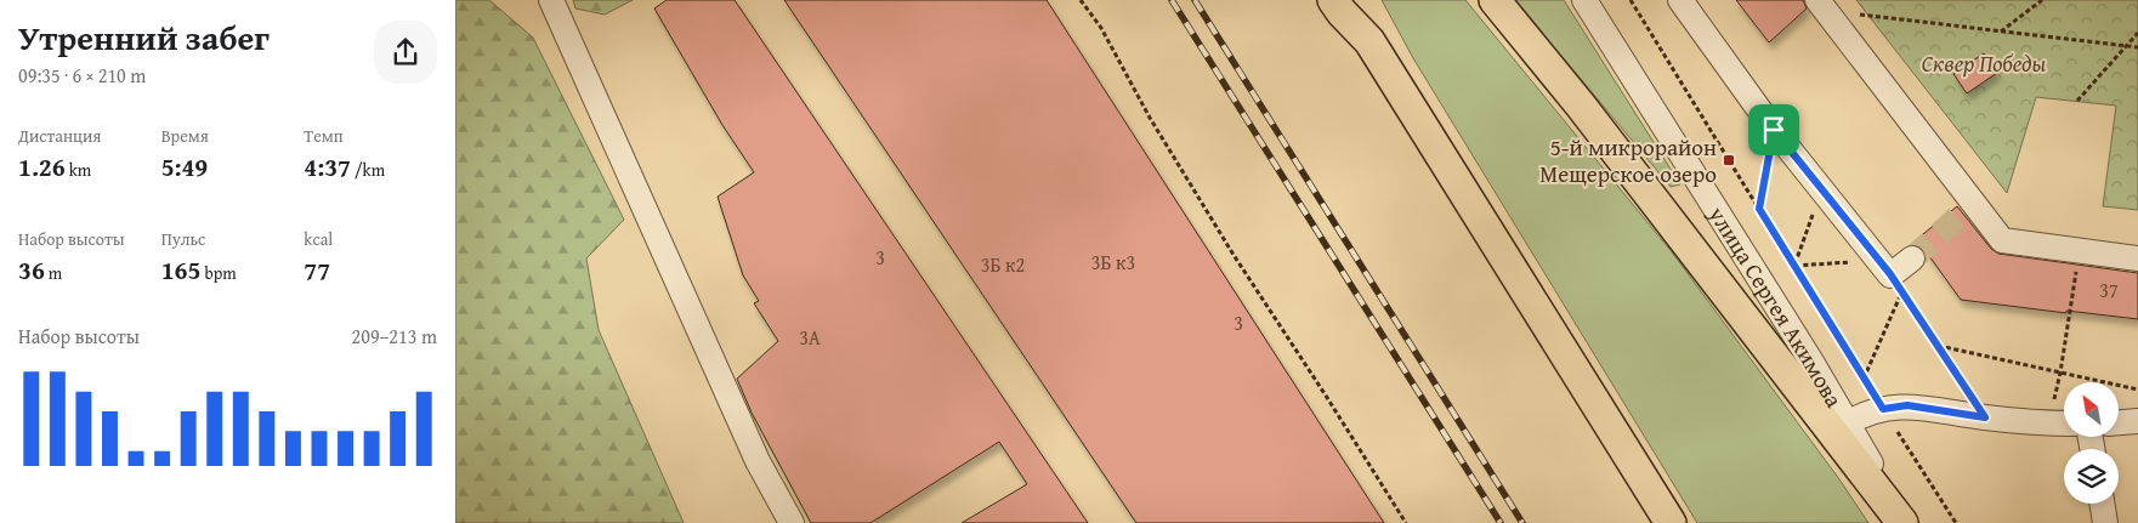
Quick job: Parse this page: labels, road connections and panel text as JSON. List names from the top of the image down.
{
  "streets": {
    "street": ["улица Сергея Акимова"]
  },
  "parks": ["Сквер Победы"],
  "places": {
    "transit": ["5-й микрорайон Мещерское озеро"]
  },
  "house_numbers": [
    "3",
    "3Б к3",
    "3Б к2",
    "37",
    "3",
    "3А"
  ],
  "north": "top left",
  "page": {
    "heading": ["Утренний забег", "09:35 · 6 × 210 m"],
    "stats": [
      ["Дистанция", "1.26 km"],
      ["Время", "5:49"],
      ["Темп", "4:37 /km"],
      ["Набор высоты", "36 m"],
      ["Пульс", "165 bpm"],
      ["kcal", "77"]
    ],
    "chart": ["Набор высоты", "209–213 m"]
  }
}
